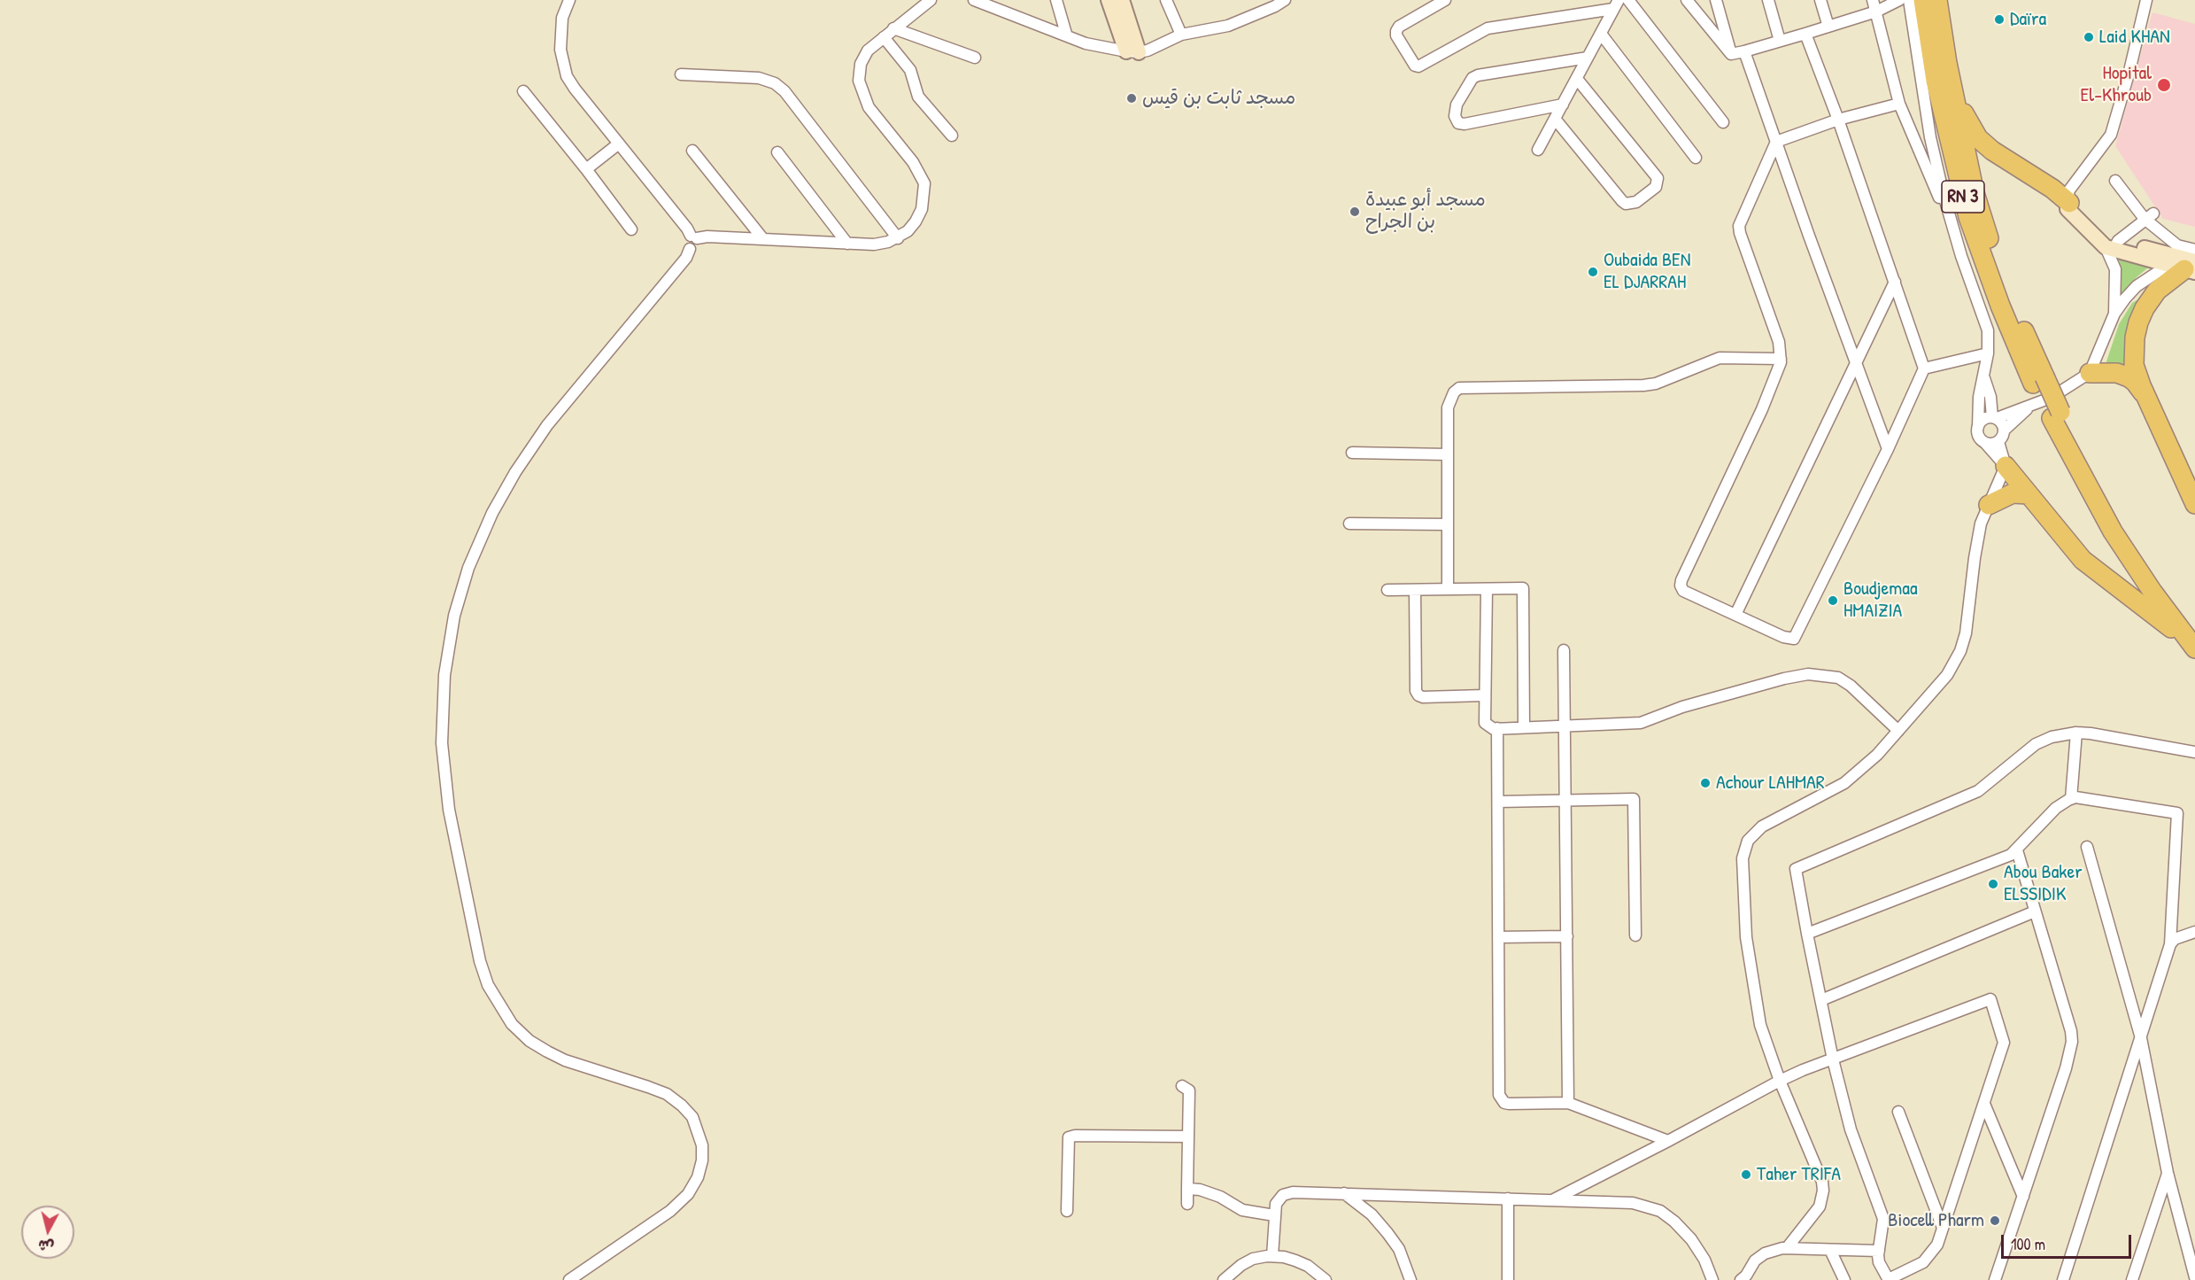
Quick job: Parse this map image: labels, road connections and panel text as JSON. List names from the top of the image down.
{
  "streets": {
    "highway": ["RN 3"]
  },
  "places": [
    "Daïra",
    "Laid KHAN",
    "Hopital El-Khroub",
    "مسجد ثابت بن قيس",
    "مسجد أبو عبيدة بن الجراح",
    "Oubaida BEN EL DJARRAH",
    "Boudjemaa HMAIZIA",
    "Achour LAHMAR",
    "Abou Baker ELSSIDIK",
    "Taher TRIFA",
    "Biocell Pharm"
  ],
  "scale_bar": "100 m",
  "north": "bottom"
}
